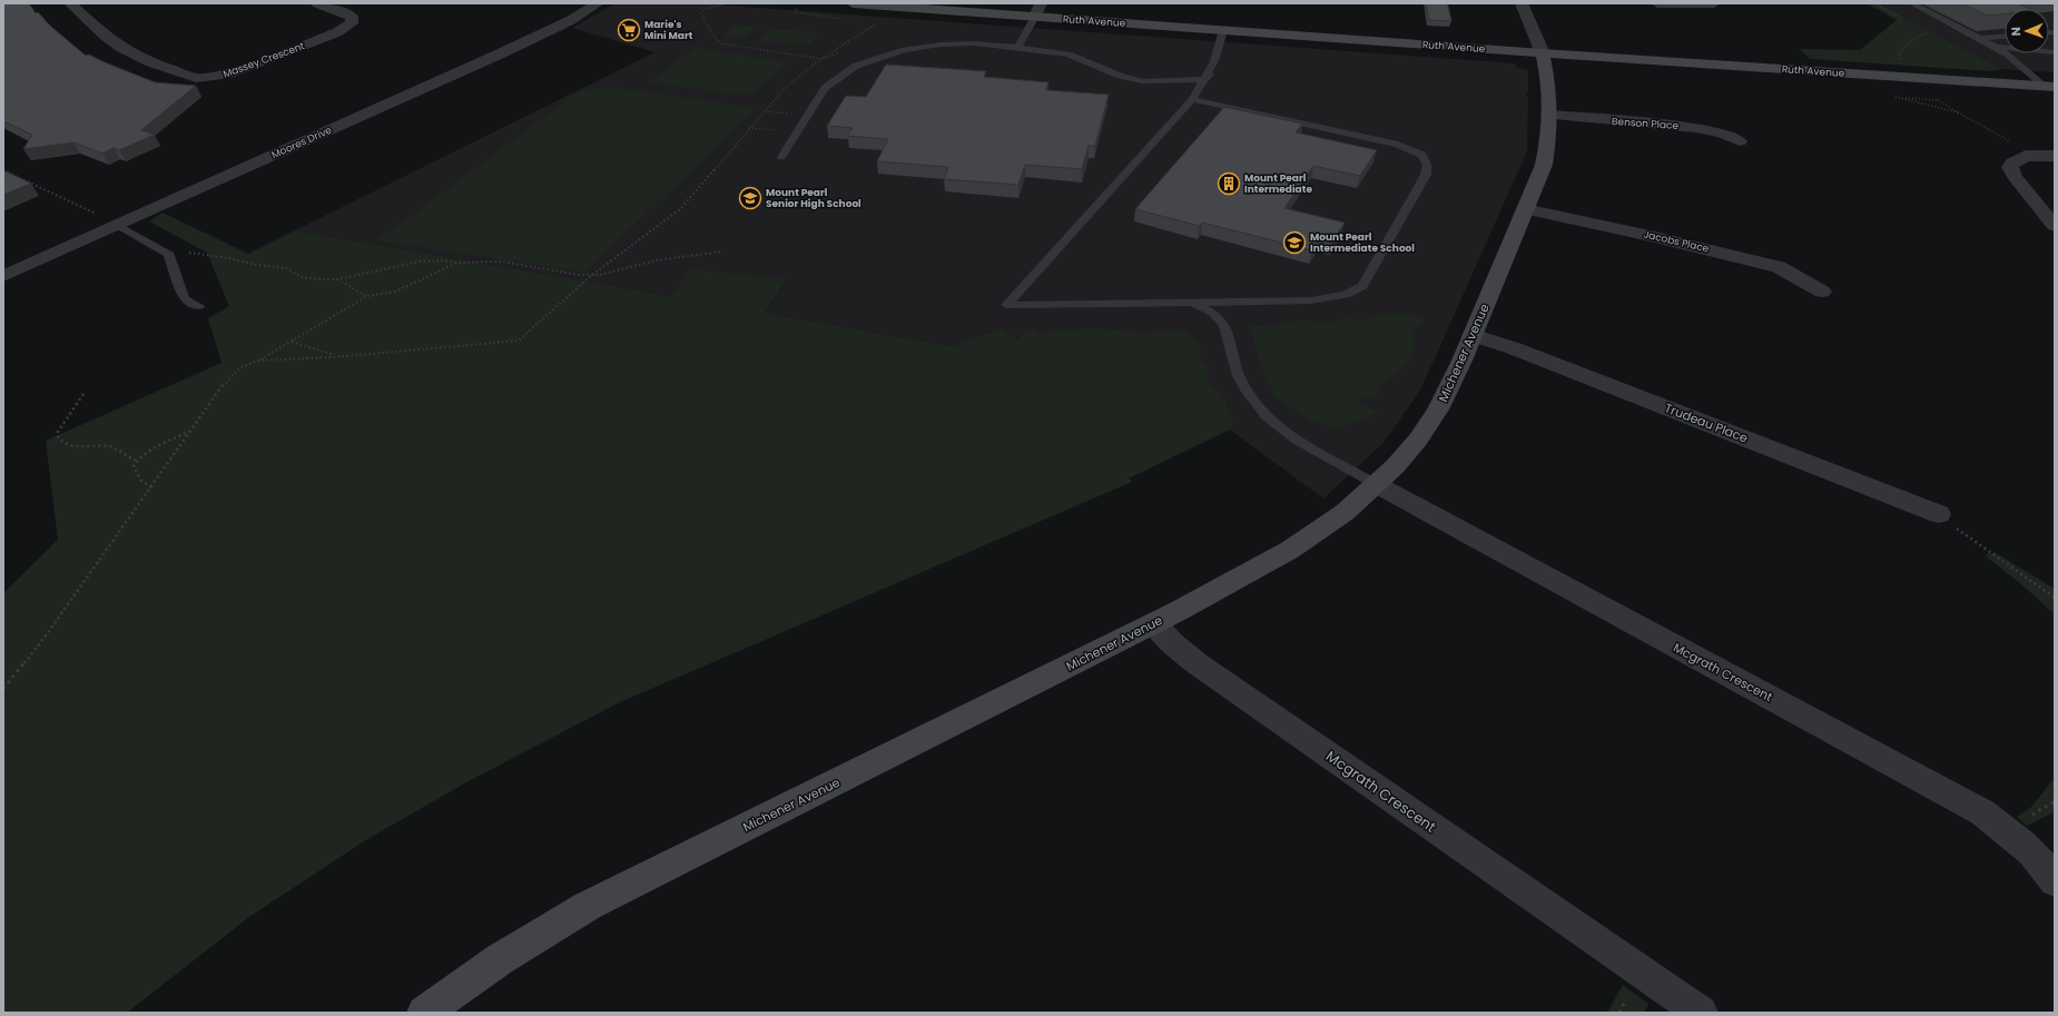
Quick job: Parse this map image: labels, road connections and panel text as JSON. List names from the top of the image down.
{
  "streets": {
    "street": [
      "Ruth Avenue",
      "Massey Crescent",
      "Benson Place",
      "Moores Drive",
      "Jacobs Place",
      "Michener Avenue",
      "Trudeau Place",
      "Mcgrath Crescent"
    ]
  },
  "crossings": [
    ["Ruth Avenue", "Michener Avenue"],
    ["Benson Place", "Michener Avenue"],
    ["Jacobs Place", "Michener Avenue"],
    ["Michener Avenue", "Trudeau Place"],
    ["Michener Avenue", "Mcgrath Crescent"]
  ],
  "places": {
    "supermarket": ["Marie's Mini Mart"],
    "building": ["Mount Pearl Intermediate"],
    "school or university": ["Mount Pearl Senior High School", "Mount Pearl Intermediate School"]
  },
  "north": "left"
}
